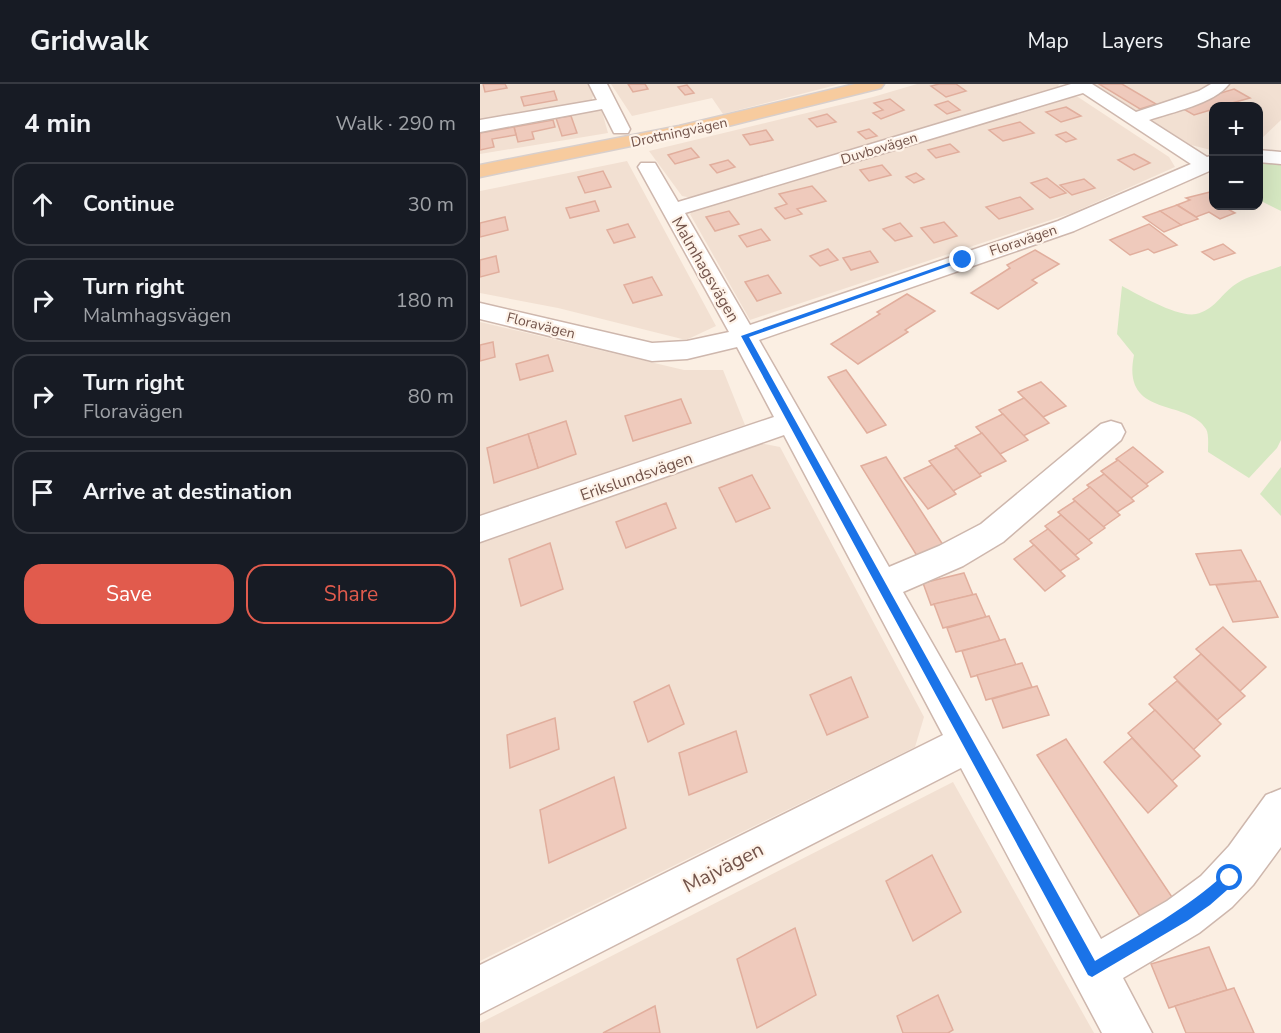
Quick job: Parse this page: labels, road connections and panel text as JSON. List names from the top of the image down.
{
  "streets": {
    "main road": ["Drottningvägen"],
    "street": [
      "Duvbovägen",
      "Floravägen",
      "Malmhagsvägen",
      "Erikslundsvägen",
      "Majvägen"
    ]
  },
  "crossings": [
    ["Duvbovägen", "Malmhagsvägen"],
    ["Floravägen", "Malmhagsvägen"],
    ["Malmhagsvägen", "Erikslundsvägen"],
    ["Malmhagsvägen", "Majvägen"]
  ],
  "page": {
    "header": "Gridwalk",
    "nav": ["Map", "Layers", "Share"],
    "heading": ["4 min", "Walk · 290 m"],
    "map_buttons": ["+", "−"],
    "list": [
      ["Continue", "30 m"],
      ["Turn right", "Malmhagsvägen", "180 m"],
      ["Turn right", "Floravägen", "80 m"],
      "Arrive at destination"
    ],
    "buttons": ["Save", "Share"]
  }
}
